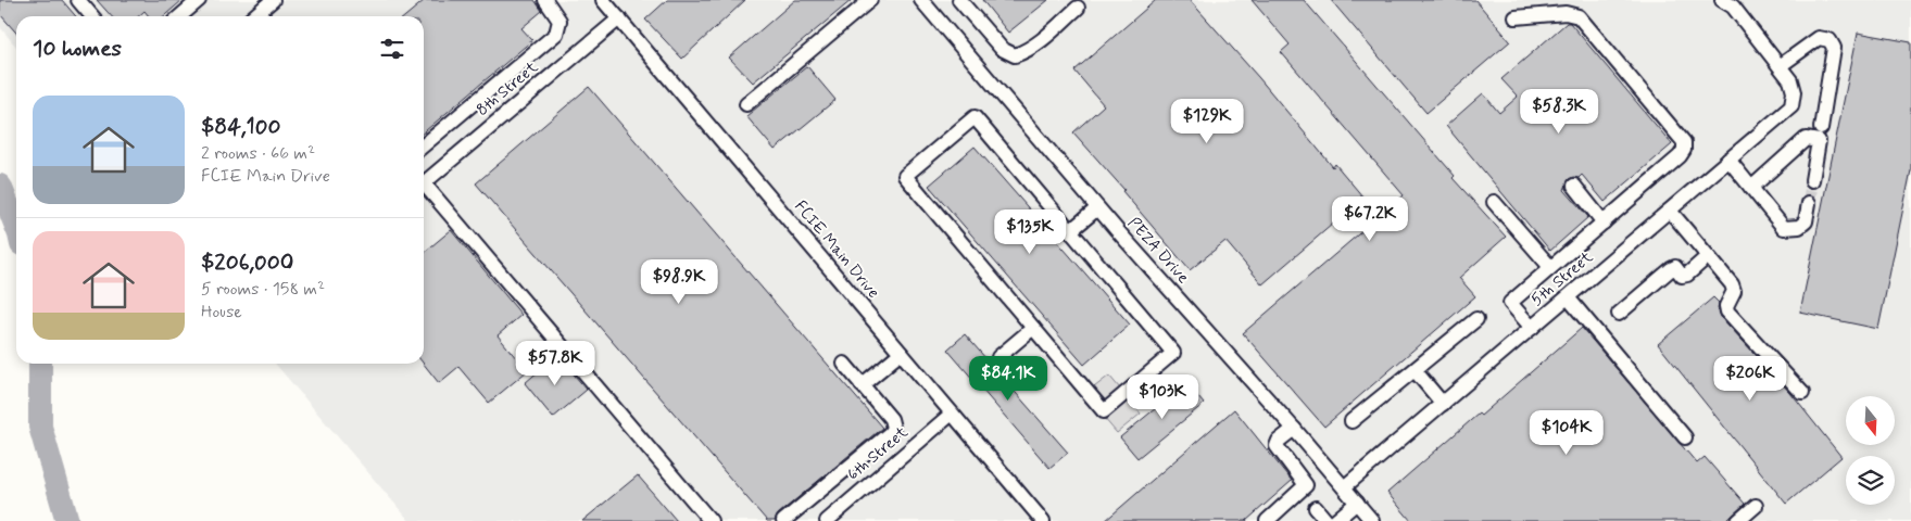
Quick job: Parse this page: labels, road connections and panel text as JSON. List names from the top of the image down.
{
  "streets": {
    "street": [
      "8th Street",
      "FCIE Main Drive",
      "PEZA Drive",
      "5th Street",
      "6th Street"
    ]
  },
  "crossings": [
    ["8th Street", "FCIE Main Drive"],
    ["FCIE Main Drive", "6th Street"],
    ["PEZA Drive", "5th Street"]
  ],
  "north": "bottom",
  "page": {
    "heading": "10 homes",
    "list": [
      {
        "name": "$84,100",
        "note": "2 rooms · 66 m² · FCIE Main Drive"
      },
      {
        "name": "$206,000",
        "note": "5 rooms · 158 m² · House"
      }
    ],
    "price": [
      "$58.3K",
      "$129K",
      "$67.2K",
      "$135K",
      "$98.9K",
      "$57.8K",
      "$84.1K",
      "$206K",
      "$103K",
      "$104K"
    ]
  }
}
